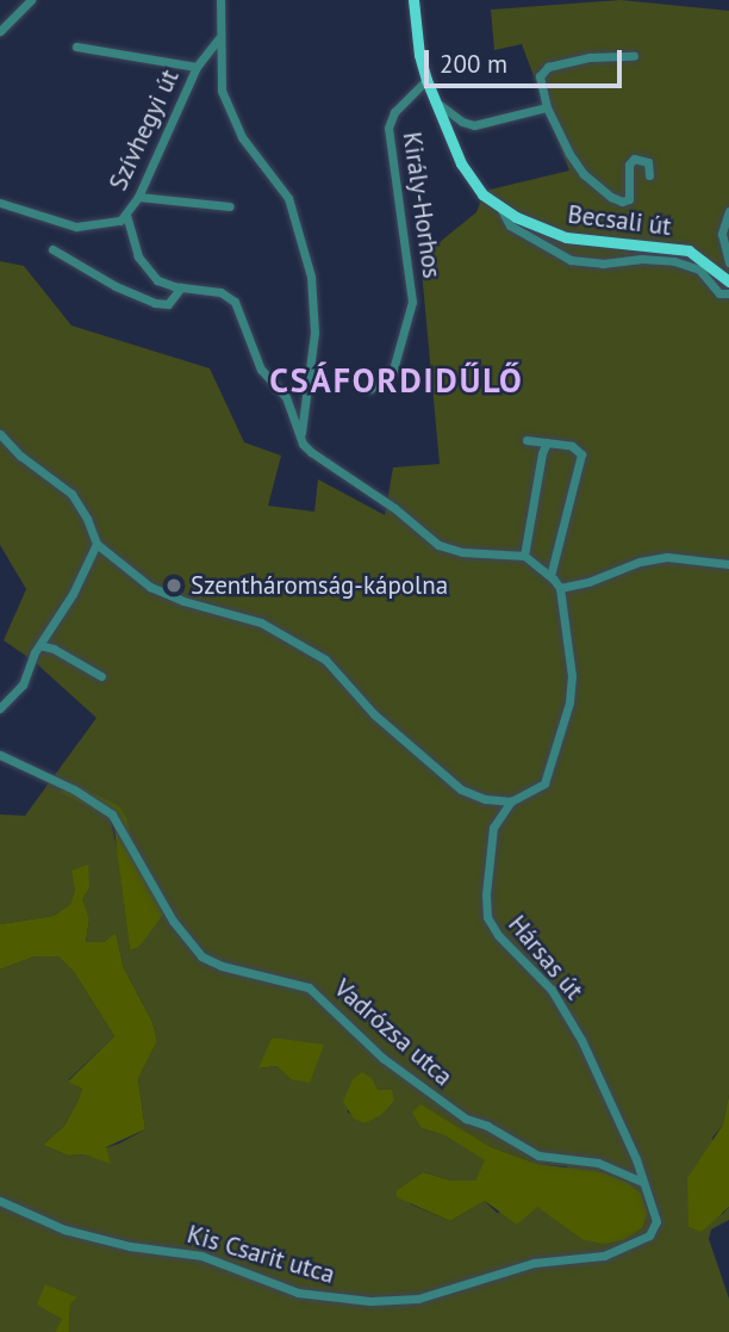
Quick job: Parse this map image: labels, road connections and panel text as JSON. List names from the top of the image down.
{
  "streets": {
    "main road": ["Becsali út"],
    "street": [
      "Szívhegyi út",
      "Király-Horhos",
      "Hársas út",
      "Vadrózsa utca",
      "Kis Csarit utca"
    ]
  },
  "crossings": [
    ["Király-Horhos", "Becsali út"],
    ["Hársas út", "Vadrózsa utca"],
    ["Hársas út", "Kis Csarit utca"],
    ["Vadrózsa utca", "Kis Csarit utca"]
  ],
  "districts": ["CSÁFORDIDŰLŐ"],
  "places": ["Szentháromság-kápolna"],
  "scale_bar": "200 m"
}
